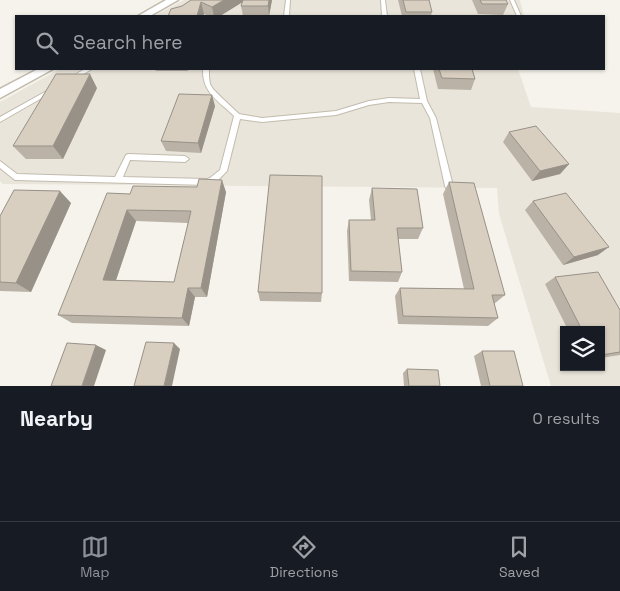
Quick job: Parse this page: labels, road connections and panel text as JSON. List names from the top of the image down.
{
  "page": {
    "search": "Search here",
    "heading": ["Nearby", "0 results"],
    "nav": ["Map", "Directions", "Saved"]
  }
}
